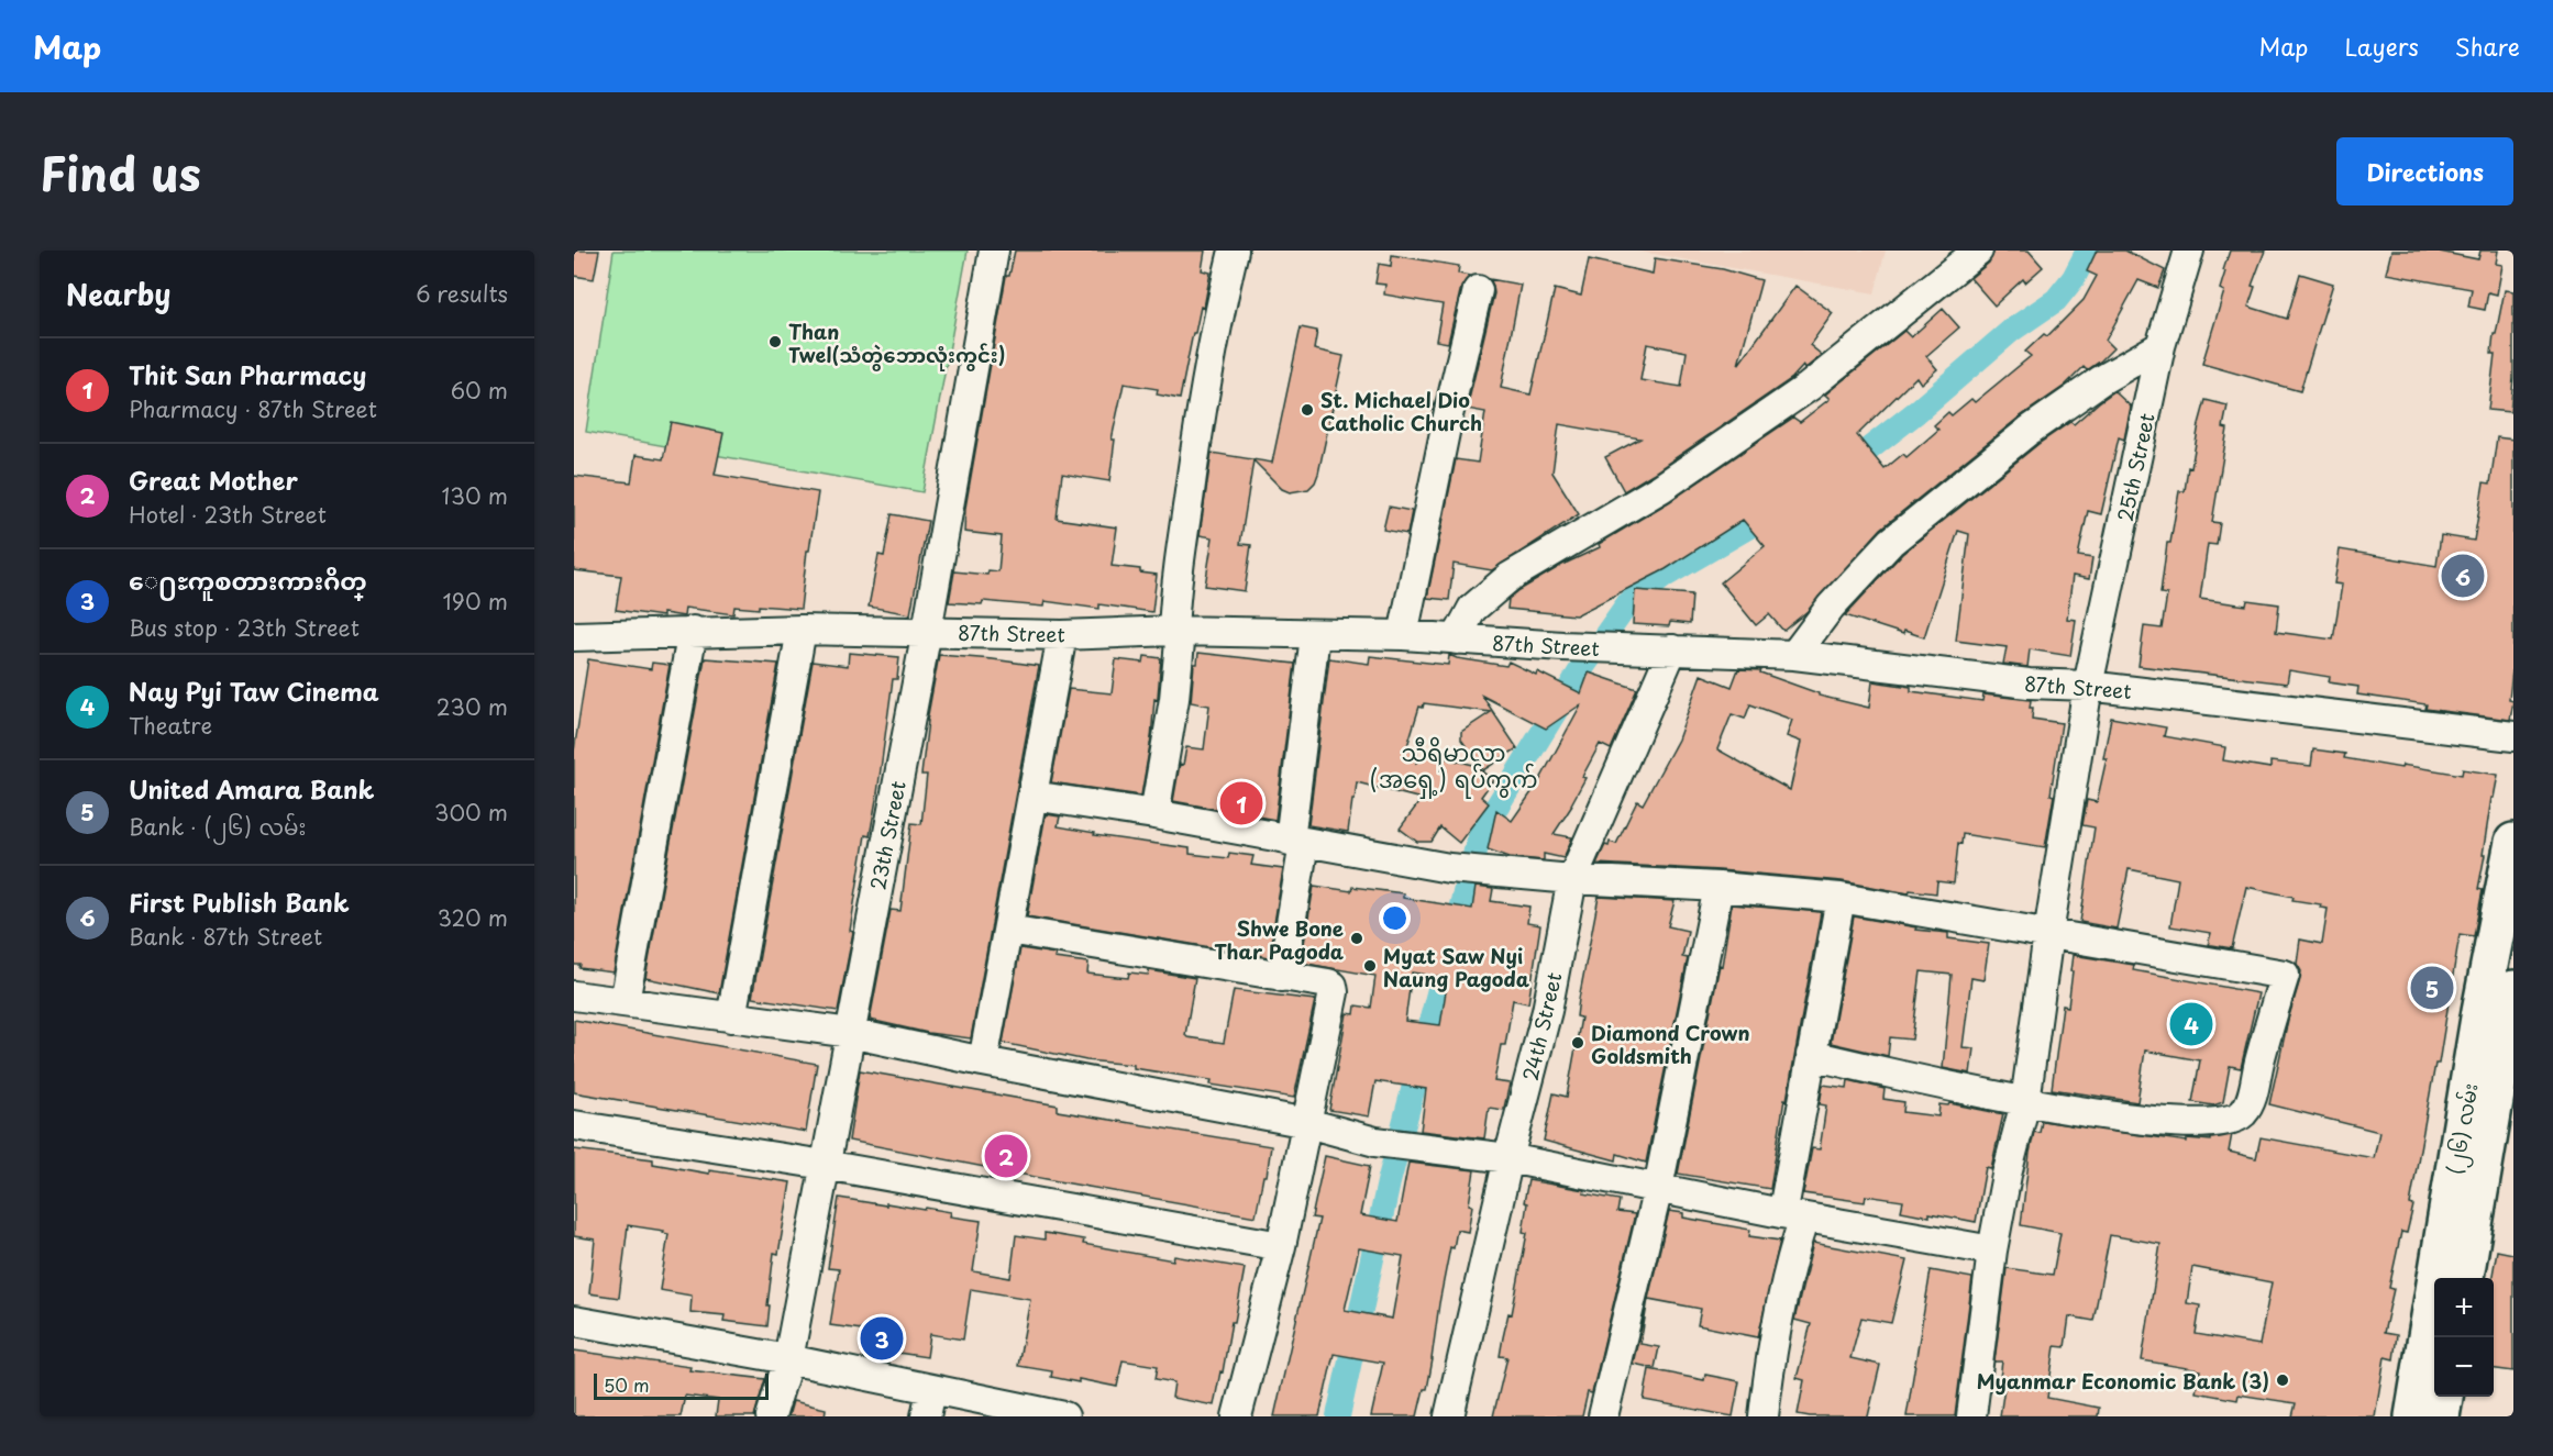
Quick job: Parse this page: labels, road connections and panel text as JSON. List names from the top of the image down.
{
  "streets": {
    "main road": ["(၂၆) လမ်း"],
    "street": [
      "25th Street",
      "87th Street",
      "23th Street",
      "24th Street"
    ]
  },
  "crossings": [
    ["25th Street", "87th Street"],
    ["87th Street", "23th Street"],
    ["87th Street", "24th Street"]
  ],
  "districts": ["သီရိမာလာ (အရှေ့) ရပ်ကွက်"],
  "places": [
    "Than Twel(သံတွဲဘောလုံးကွင်း)",
    "St. Michael Dio Catholic Church",
    "Shwe Bone Thar Pagoda",
    "Myat Saw Nyi Naung Pagoda",
    "Diamond Crown Goldsmith",
    "Myanmar Economic Bank (3)"
  ],
  "scale_bar": "50 m",
  "page": {
    "header": "Map",
    "nav": ["Map", "Layers", "Share"],
    "title": "Find us",
    "buttons": "Directions",
    "heading": ["Nearby", "6 results"],
    "list": [
      {
        "mark": "1",
        "name": "Thit San Pharmacy",
        "note": "Pharmacy · 87th Street",
        "value": "60 m"
      },
      {
        "mark": "2",
        "name": "Great Mother",
        "note": "Hotel · 23th Street",
        "value": "130 m"
      },
      {
        "mark": "3",
        "name": "ေ႐ႊကူစတားကားဂိတ္",
        "note": "Bus stop · 23th Street",
        "value": "190 m"
      },
      {
        "mark": "4",
        "name": "Nay Pyi Taw Cinema",
        "note": "Theatre",
        "value": "230 m"
      },
      {
        "mark": "5",
        "name": "United Amara Bank",
        "note": "Bank · (၂၆) လမ်း",
        "value": "300 m"
      },
      {
        "mark": "6",
        "name": "First Publish Bank",
        "note": "Bank · 87th Street",
        "value": "320 m"
      }
    ],
    "pins": [
      "6",
      "1",
      "5",
      "4",
      "2",
      "3"
    ],
    "map_buttons": ["+", "−"],
    "scale": "50 m"
  }
}
